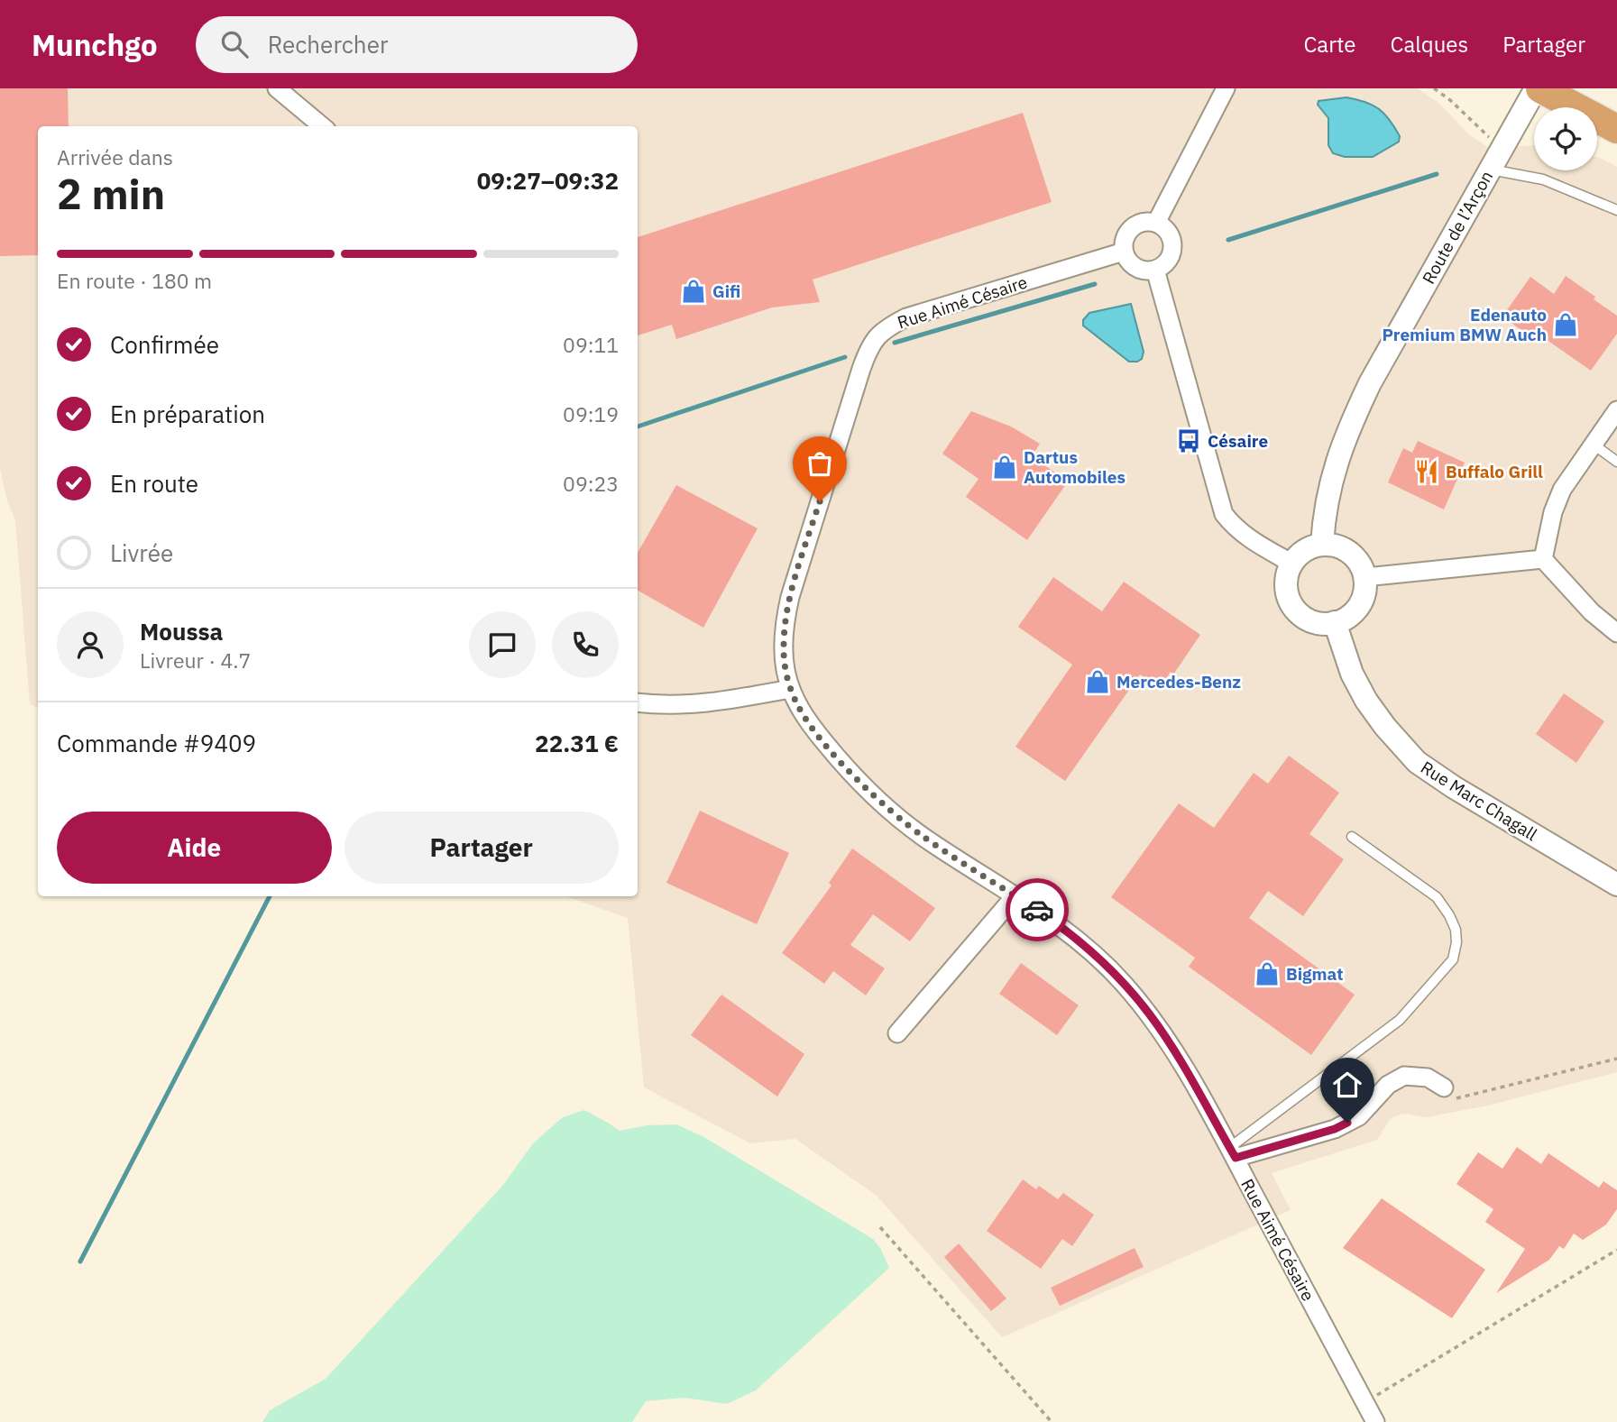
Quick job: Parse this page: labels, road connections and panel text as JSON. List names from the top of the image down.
{
  "streets": {
    "street": ["Route de l’Arçon", "Rue Aimé Césaire", "Rue Marc Chagall"]
  },
  "crossings": [
    ["Route de l’Arçon", "Rue Marc Chagall"]
  ],
  "places": {
    "shop": [
      "Gifi",
      "Edenauto Premium BMW Auch",
      "Dartus Automobiles",
      "Mercedes-Benz",
      "Bigmat"
    ],
    "bus stop": ["Césaire"],
    "restaurant": ["Buffalo Grill"]
  },
  "page": {
    "header": "Munchgo",
    "search": "Rechercher",
    "nav": ["Carte", "Calques", "Partager"],
    "heading": ["2 min", "Arrivée dans", "09:27–09:32"],
    "panel": [
      "Moussa",
      "Livreur · 4.7",
      "Commande #9409",
      "22.31 €"
    ],
    "bar": "En route · 180 m",
    "list": [
      ["Confirmée", "09:11"],
      ["En préparation", "09:19"],
      ["En route", "09:23"],
      "Livrée"
    ],
    "buttons": ["Aide", "Partager"]
  }
}
